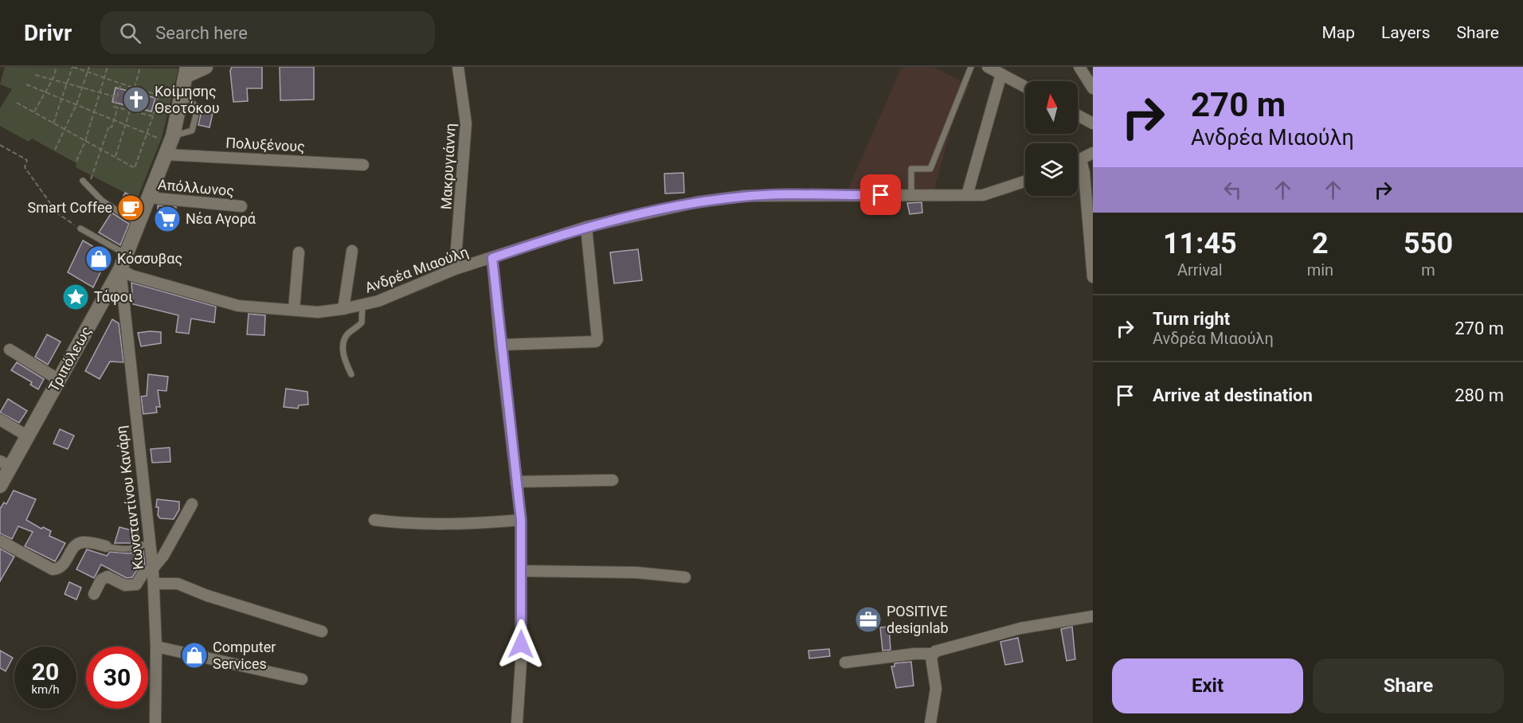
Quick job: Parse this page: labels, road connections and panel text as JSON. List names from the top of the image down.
{
  "streets": {
    "main road": ["Τριπόλεως"],
    "street": [
      "Πολυξένους",
      "Μακρυγιάννη",
      "Απόλλωνος",
      "Ανδρέα Μιαούλη",
      "Κωνσταντίνου Κανάρη"
    ]
  },
  "crossings": [
    ["Πολυξένους", "Τριπόλεως"],
    ["Μακρυγιάννη", "Ανδρέα Μιαούλη"],
    ["Απόλλωνος", "Τριπόλεως"],
    ["Ανδρέα Μιαούλη", "Τριπόλεως"],
    ["Ανδρέα Μιαούλη", "Κωνσταντίνου Κανάρη"],
    ["Τριπόλεως", "Κωνσταντίνου Κανάρη"]
  ],
  "places": {
    "church": ["Κοίμησης Θεοτόκου"],
    "cafe": ["Smart Coffee"],
    "supermarket": ["Νέα Αγορά"],
    "shop": ["Κόσσυβας", "Computer Services"],
    "place": ["Τάφοι"],
    "office": ["POSITIVE designlab"]
  },
  "north": "top",
  "page": {
    "header": "Drivr",
    "search": "Search here",
    "nav": ["Map", "Layers", "Share"],
    "turn": ["270 m", "Ανδρέα Μιαούλη"],
    "eta": [
      "11:45",
      "Arrival",
      "2",
      "min",
      "550",
      "m"
    ],
    "list": [
      {
        "name": "Turn right",
        "note": "Ανδρέα Μιαούλη",
        "value": "270 m"
      },
      {
        "name": "Arrive at destination",
        "value": "280 m"
      }
    ],
    "speed": "20 km/h",
    "limit": "30",
    "buttons": ["Exit", "Share"]
  }
}
